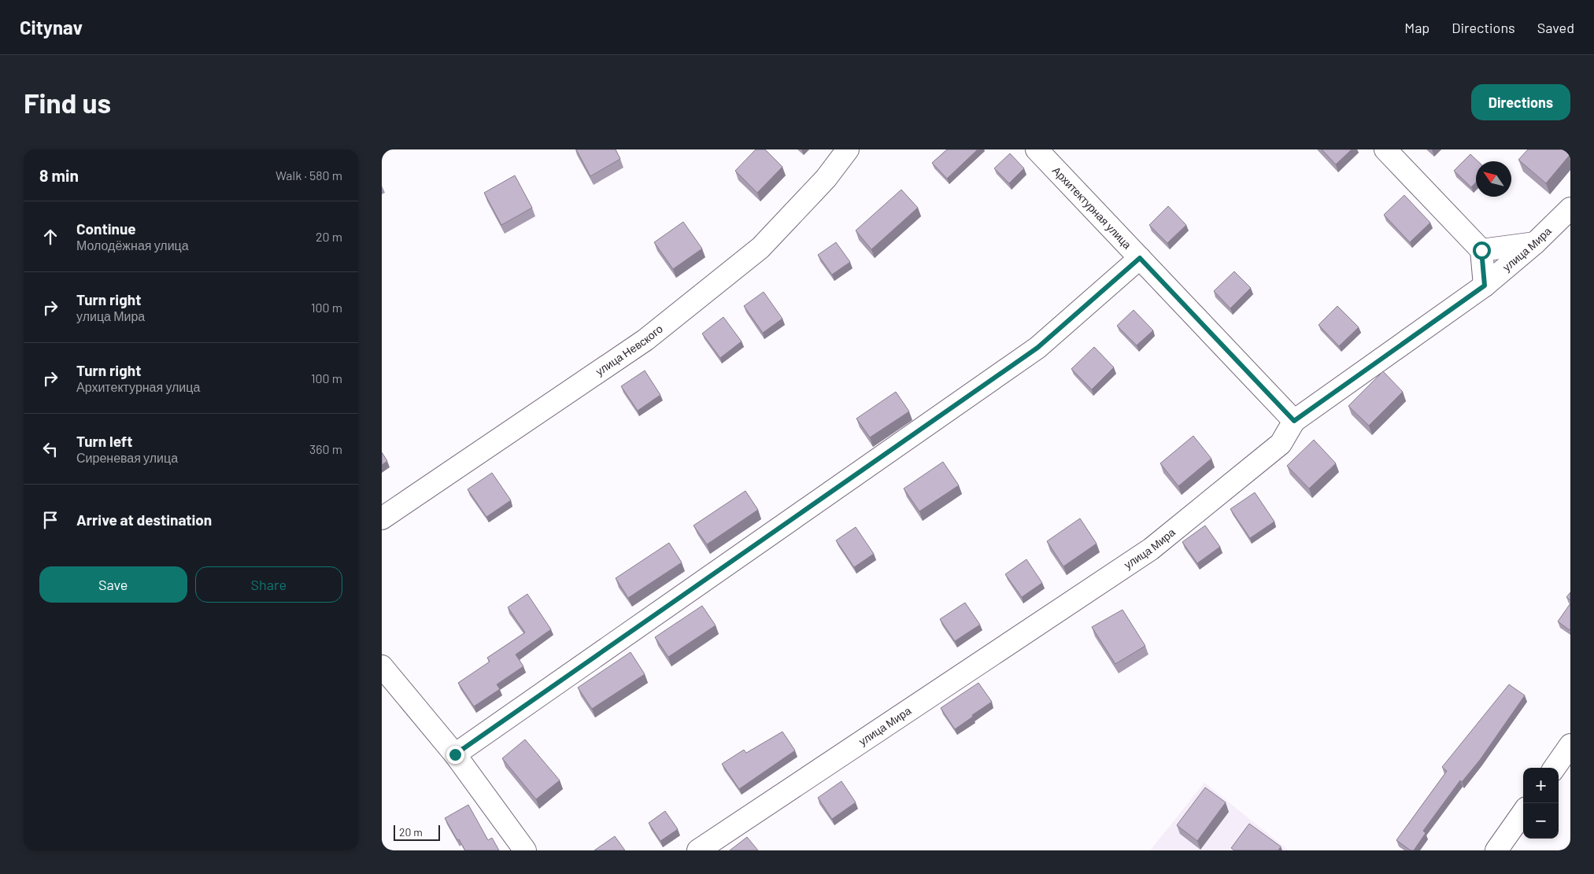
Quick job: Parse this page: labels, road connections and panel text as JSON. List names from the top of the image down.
{
  "streets": {
    "street": ["Архитектурная улица", "улица Мира", "улица Невского"]
  },
  "crossings": [
    ["Архитектурная улица", "улица Мира"]
  ],
  "scale_bar": "20 m",
  "north": "top left",
  "page": {
    "header": "Citynav",
    "nav": ["Map", "Directions", "Saved"],
    "buttons": [
      "Directions",
      ["Save", "Share"]
    ],
    "title": "Find us",
    "heading": ["8 min", "Walk · 580 m"],
    "list": [
      ["Continue", "Молодёжная улица", "20 m"],
      ["Turn right", "улица Мира", "100 m"],
      ["Turn right", "Архитектурная улица", "100 m"],
      ["Turn left", "Сиреневая улица", "360 m"],
      "Arrive at destination"
    ],
    "map_buttons": ["+", "−"],
    "scale": "20 m"
  }
}
